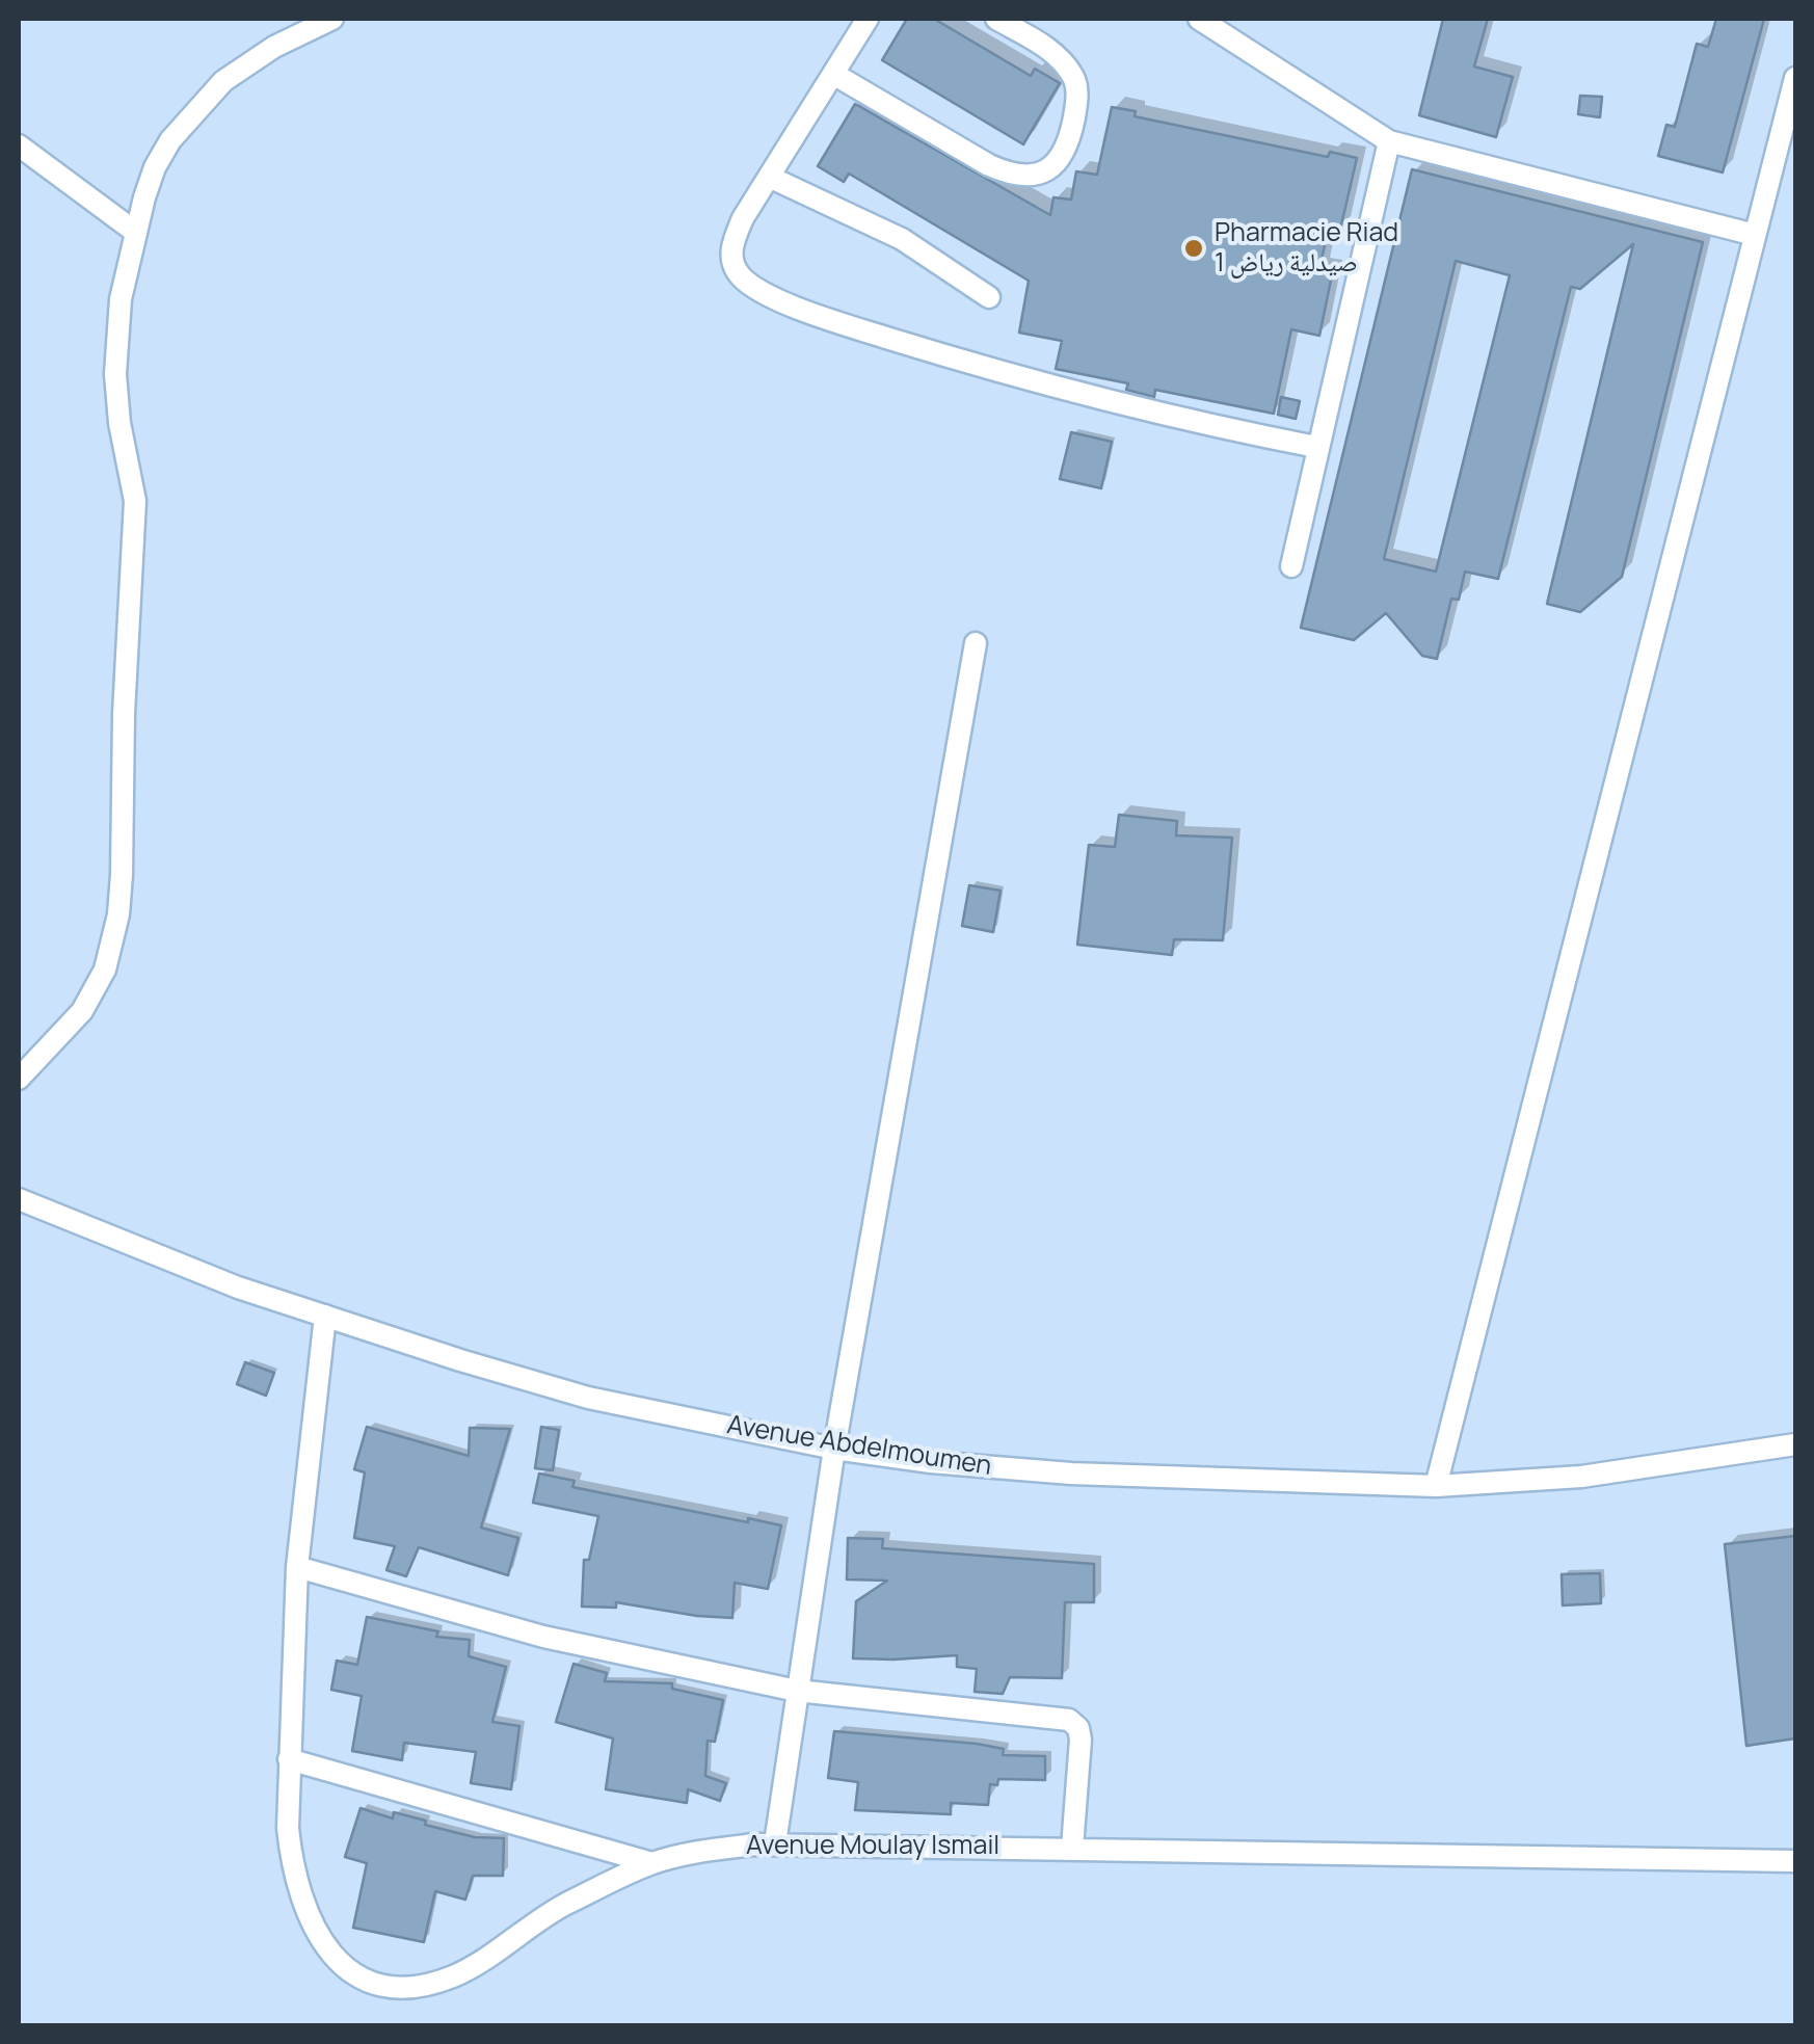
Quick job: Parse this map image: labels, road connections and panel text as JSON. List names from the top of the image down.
{
  "streets": {
    "street": ["Avenue Abdelmoumen", "Avenue Moulay Ismail"]
  },
  "crossings": [
    ["Avenue Abdelmoumen", "Avenue Moulay Ismail"]
  ],
  "places": ["Pharmacie Riad 1 صيدلية رياض"]
}
